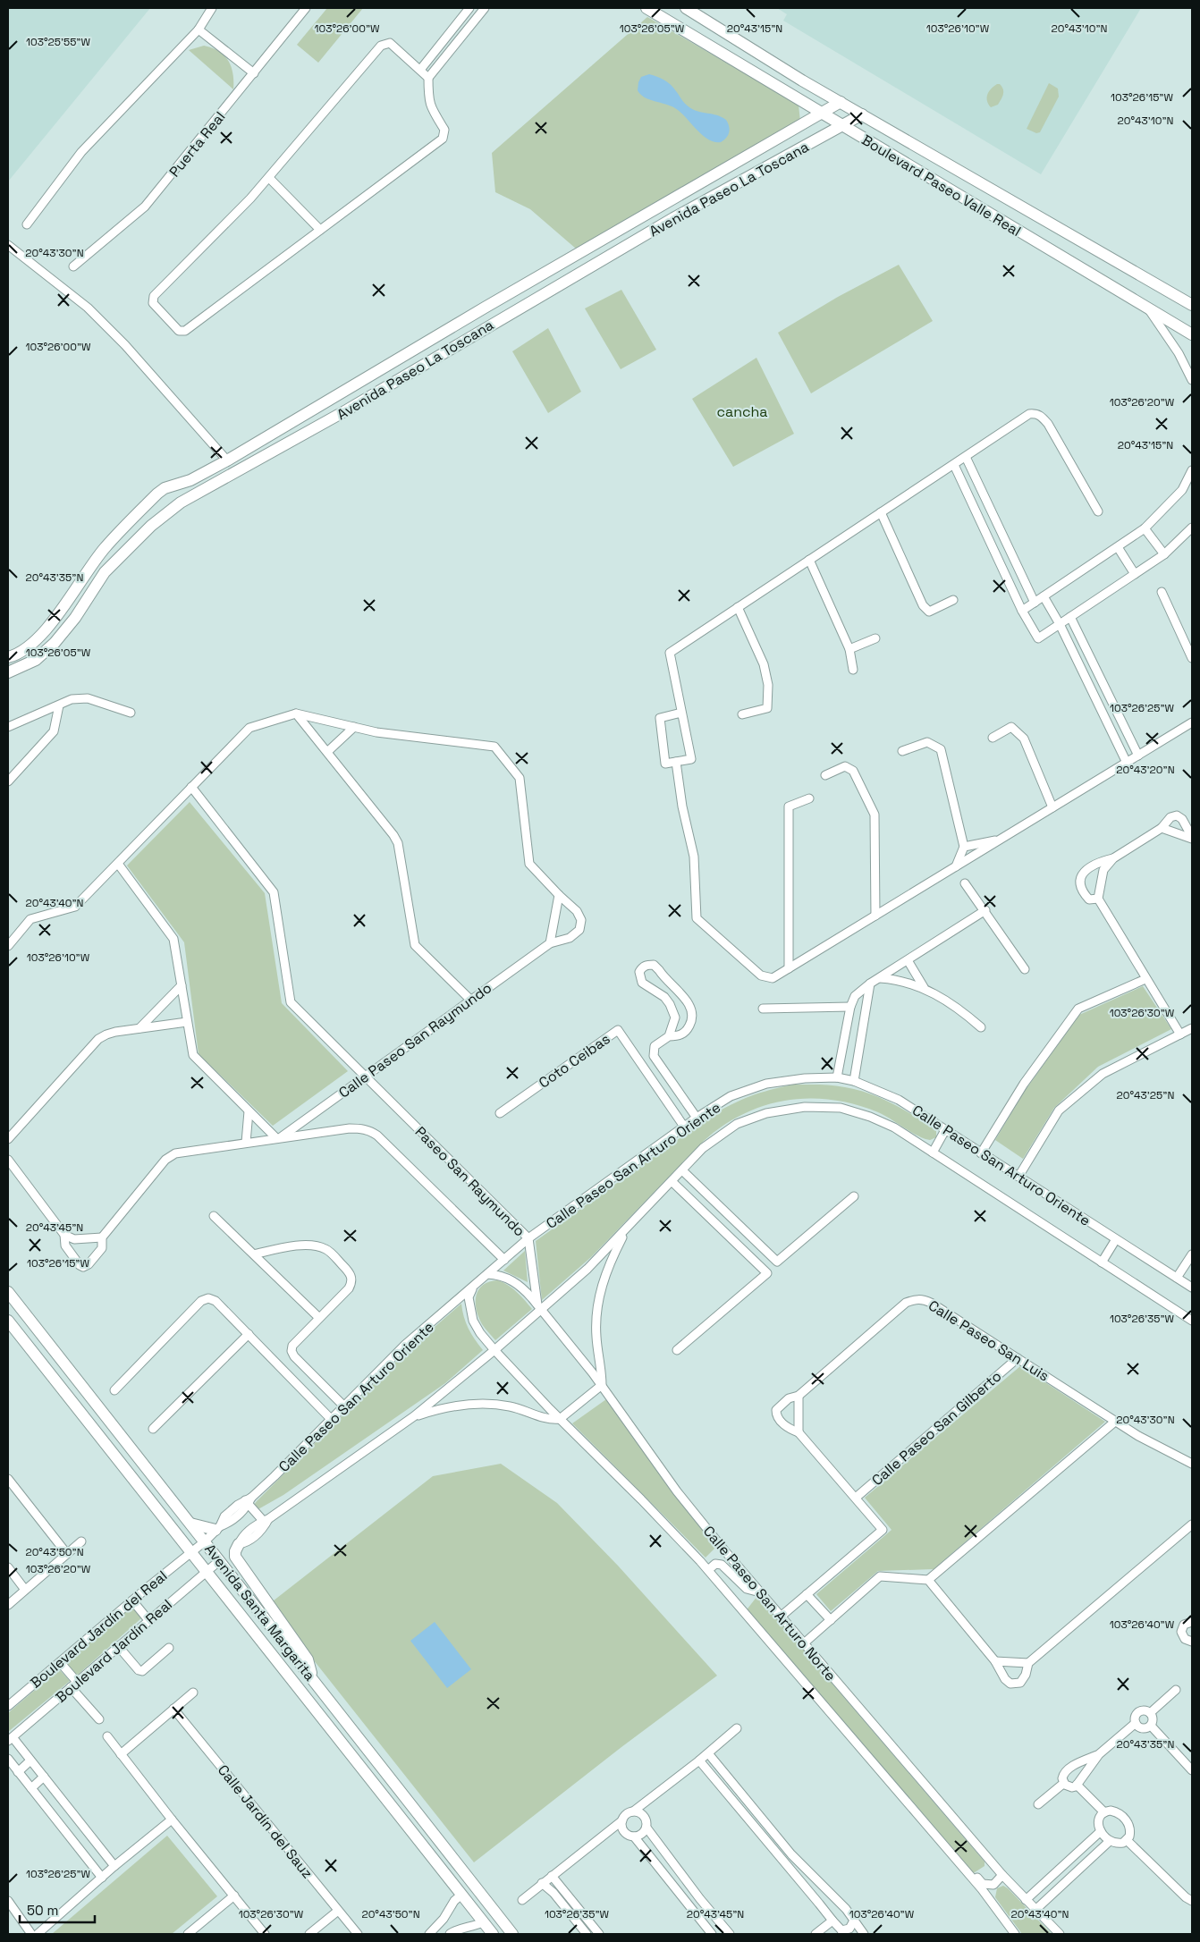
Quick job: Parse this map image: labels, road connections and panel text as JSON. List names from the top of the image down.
{
  "streets": {
    "street": [
      "Puerta Real",
      "Boulevard Paseo Valle Real",
      "Avenida Paseo La Toscana",
      "Calle Paseo San Raymundo",
      "Coto Ceibas",
      "Calle Paseo San Arturo Oriente",
      "Paseo San Raymundo",
      "Calle Paseo San Luis",
      "Calle Paseo San Gilberto",
      "Calle Paseo San Arturo Norte",
      "Avenida Santa Margarita",
      "Boulevard Jardín del Real",
      "Boulevard Jardín Real",
      "Calle Jardín del Sauz"
    ]
  },
  "crossings": [
    ["Boulevard Paseo Valle Real", "Avenida Paseo La Toscana"],
    ["Calle Paseo San Raymundo", "Calle Paseo San Arturo Oriente"],
    ["Calle Paseo San Raymundo", "Paseo San Raymundo"],
    ["Coto Ceibas", "Calle Paseo San Arturo Oriente"],
    ["Calle Paseo San Arturo Oriente", "Paseo San Raymundo"],
    ["Calle Paseo San Arturo Oriente", "Calle Paseo San Arturo Norte"],
    ["Calle Paseo San Arturo Oriente", "Avenida Santa Margarita"],
    ["Calle Paseo San Arturo Oriente", "Boulevard Jardín del Real"],
    ["Paseo San Raymundo", "Calle Paseo San Arturo Norte"],
    ["Calle Paseo San Luis", "Calle Paseo San Gilberto"],
    ["Calle Paseo San Luis", "Calle Paseo San Arturo Norte"],
    ["Avenida Santa Margarita", "Boulevard Jardín del Real"],
    ["Avenida Santa Margarita", "Boulevard Jardín Real"]
  ],
  "parks": ["cancha"],
  "scale_bar": "50 m",
  "coordinates": [
    "103°26'00\"W",
    "103°26'05\"W",
    "20°43'15\"N",
    "103°26'10\"W",
    "20°43'10\"N",
    "103°25'55\"W",
    "103°26'15\"W",
    "20°43'30\"N",
    "103°26'20\"W",
    "20°43'35\"N",
    "103°26'25\"W",
    "20°43'20\"N",
    "20°43'40\"N",
    "103°26'30\"W",
    "20°43'25\"N",
    "20°43'45\"N",
    "103°26'35\"W",
    "20°43'50\"N",
    "103°26'40\"W"
  ]
}
